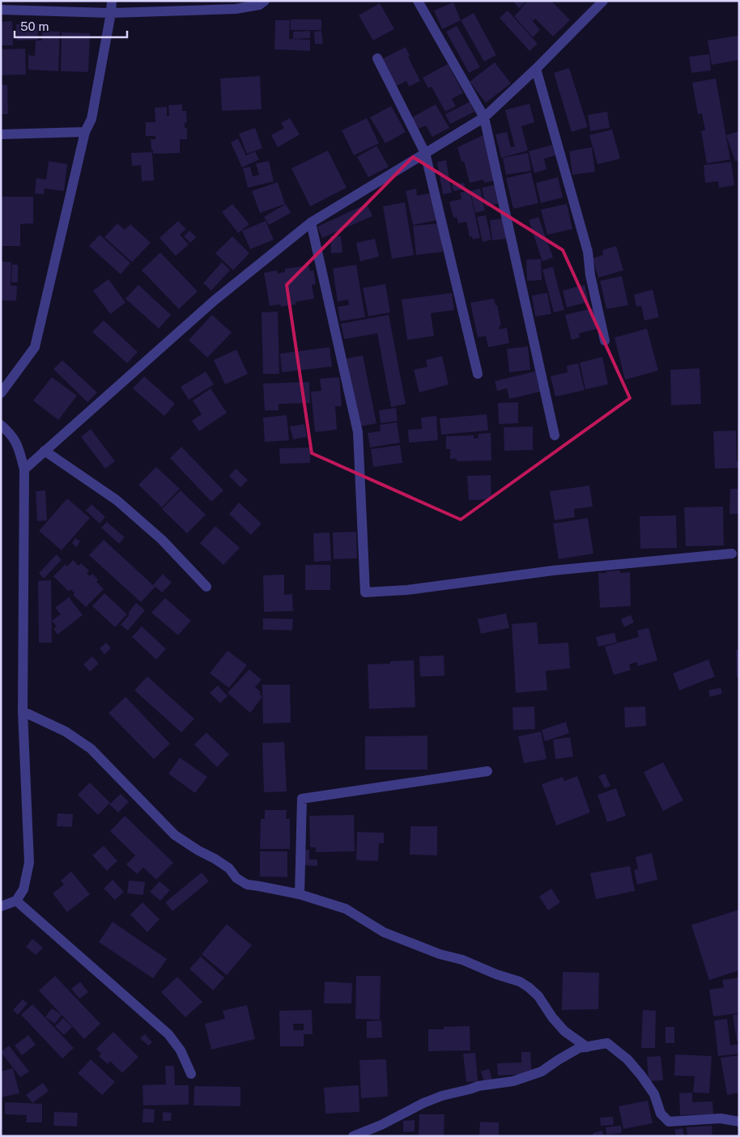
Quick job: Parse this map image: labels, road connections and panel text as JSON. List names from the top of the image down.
{
  "scale_bar": "50 m"
}
